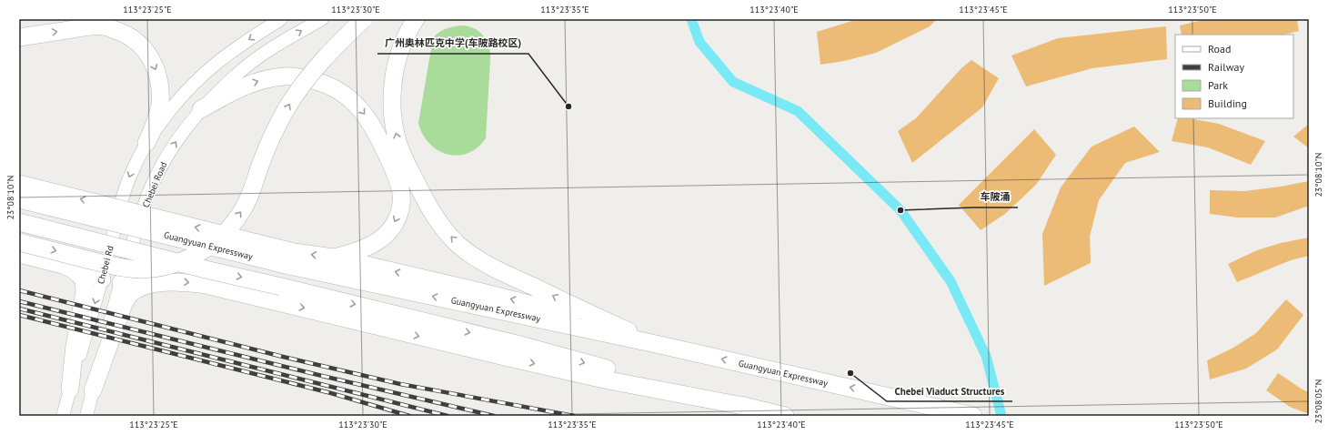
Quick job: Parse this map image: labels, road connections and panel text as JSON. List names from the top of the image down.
{
  "streets": {
    "highway": ["Guangyuan Expressway"],
    "main road": ["Chebei Road", "Chebei Rd"]
  },
  "one_way": ["Chebei Rd"],
  "places": ["广州奥林匹克中学(车陂路校区)", "车陂涌", "Chebei Viaduct Structures"],
  "legend": [
    "Road",
    "Railway",
    "Park",
    "Building"
  ],
  "coordinates": [
    "113°23'25\"E",
    "113°23'30\"E",
    "113°23'35\"E",
    "113°23'40\"E",
    "113°23'45\"E",
    "113°23'50\"E",
    "23°08'10\"N",
    "23°08'05\"N"
  ]
}
